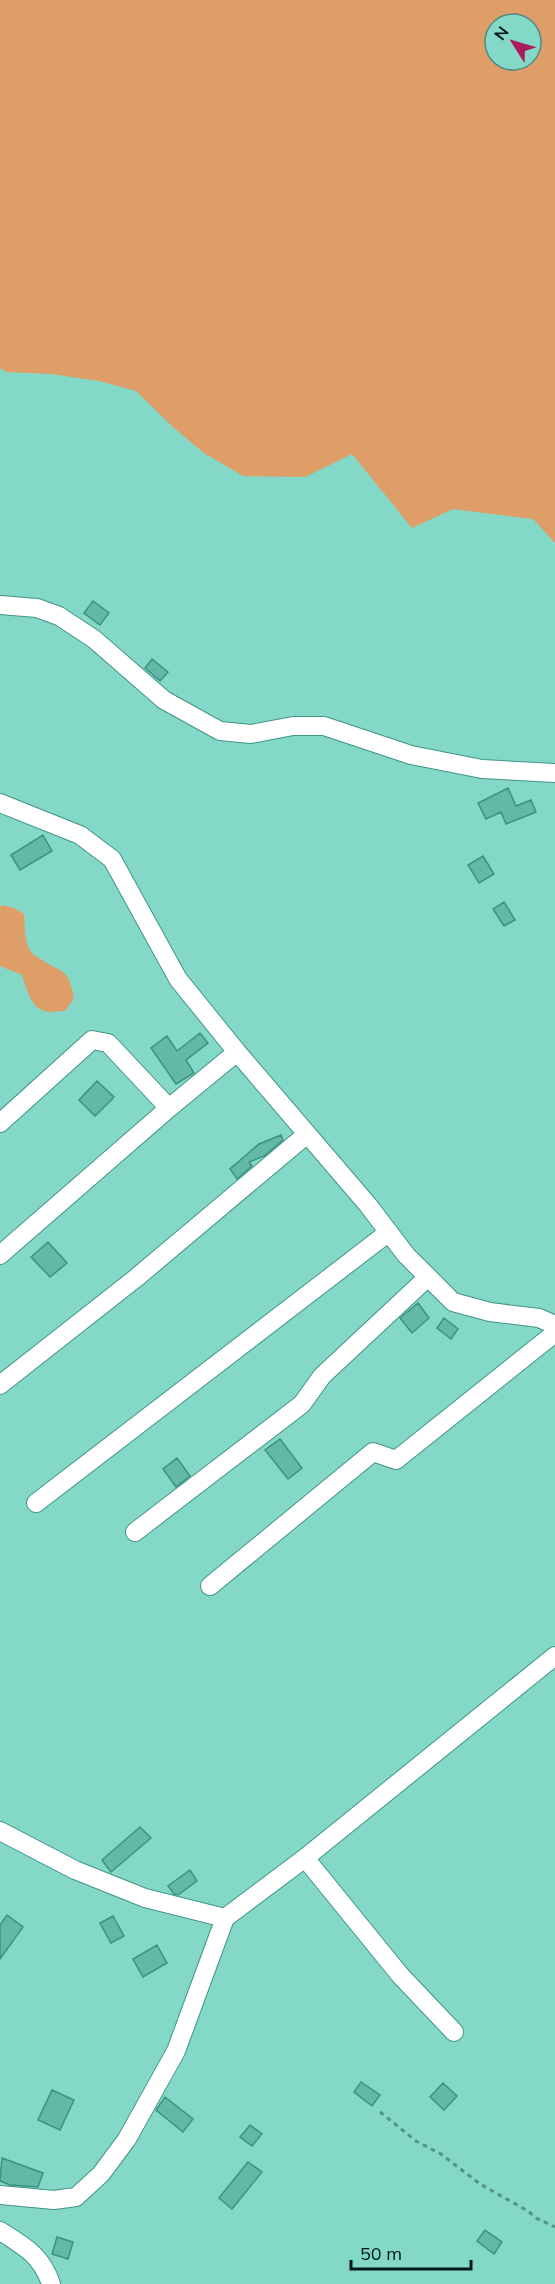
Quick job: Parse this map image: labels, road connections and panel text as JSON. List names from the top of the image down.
{
  "scale_bar": "50 m",
  "north": "top left"
}
